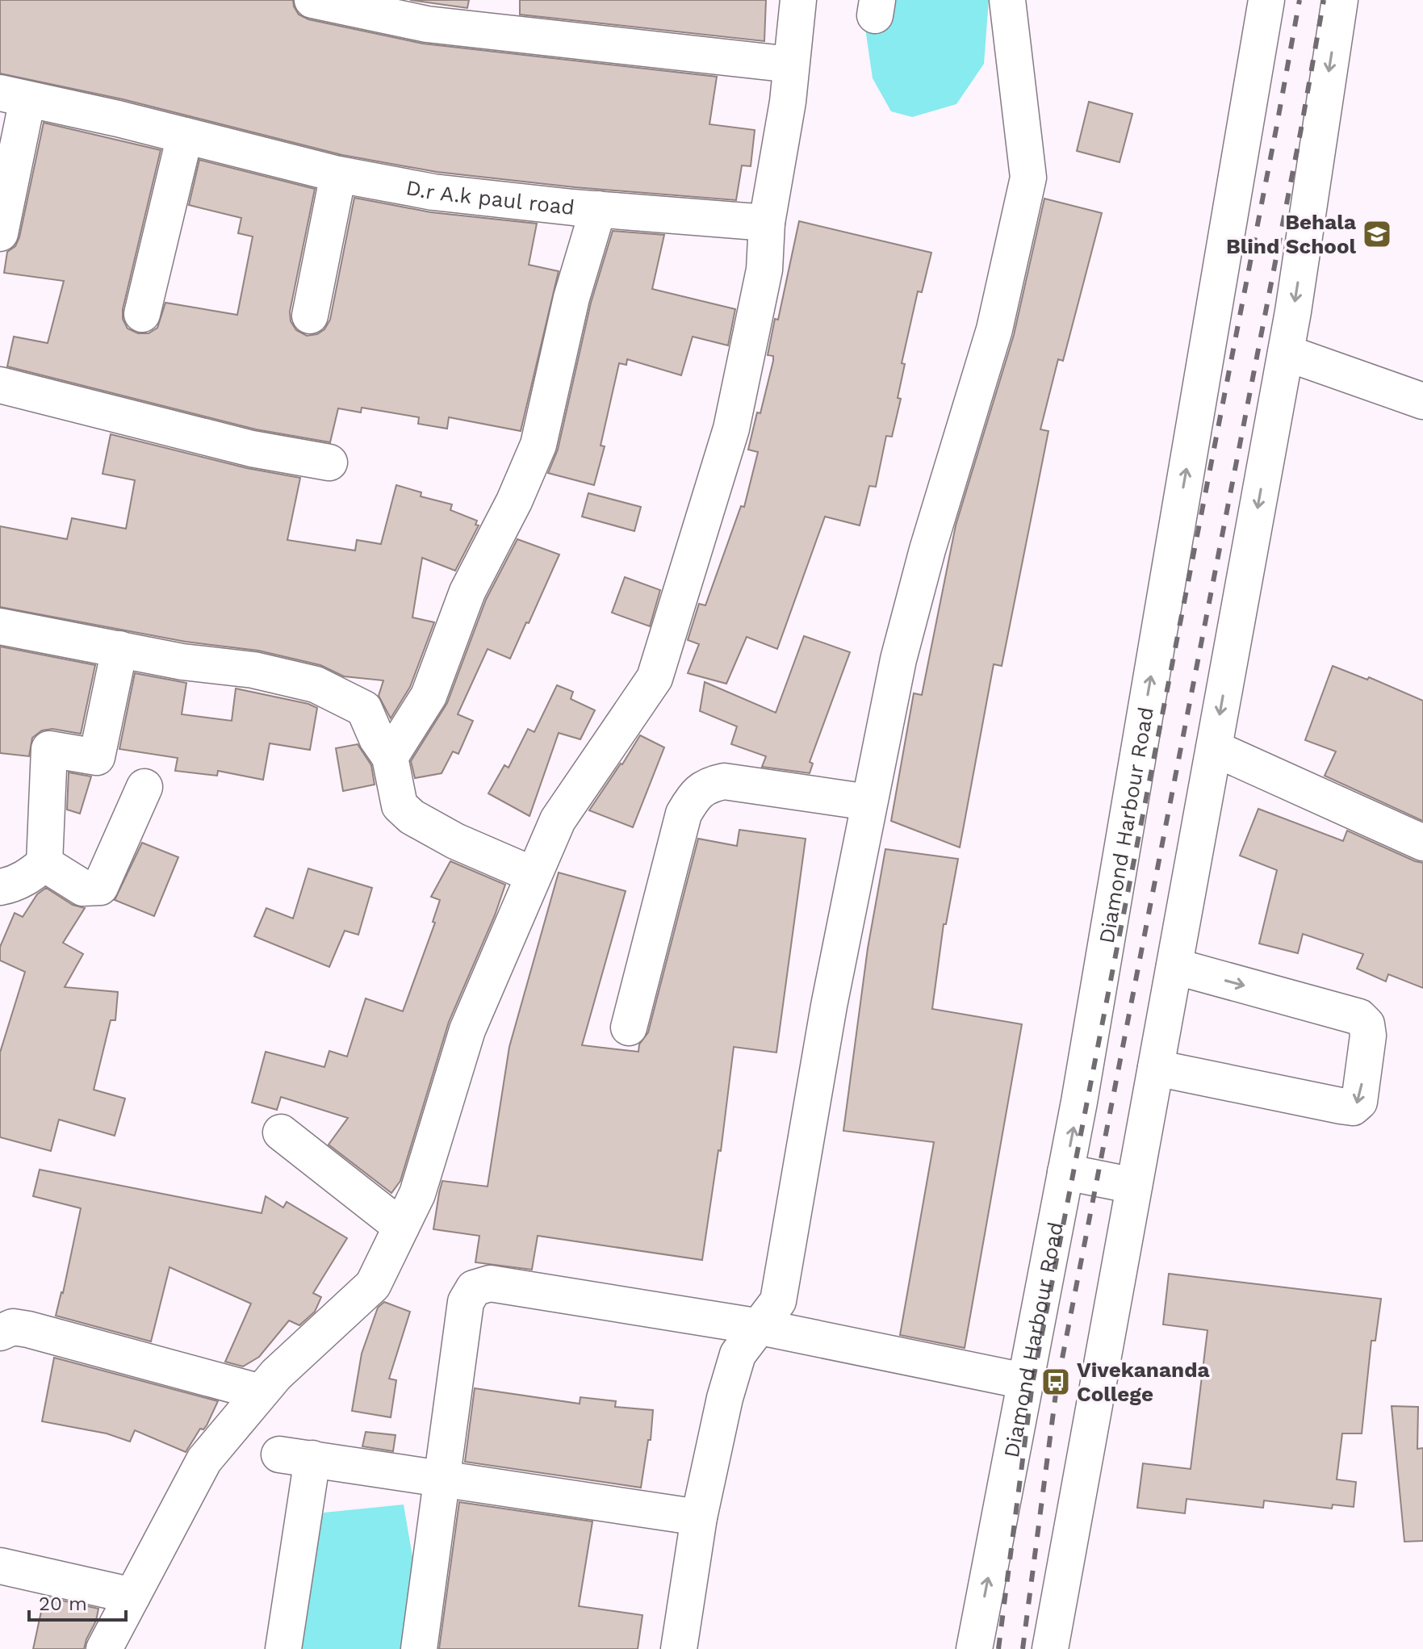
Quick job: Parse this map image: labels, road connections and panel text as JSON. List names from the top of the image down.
{
  "streets": {
    "main road": ["D.r A.k paul road", "Diamond Harbour Road"]
  },
  "places": {
    "school or university": ["Behala Blind School"],
    "bus stop": ["Vivekananda College"]
  },
  "scale_bar": "20 m"
}
